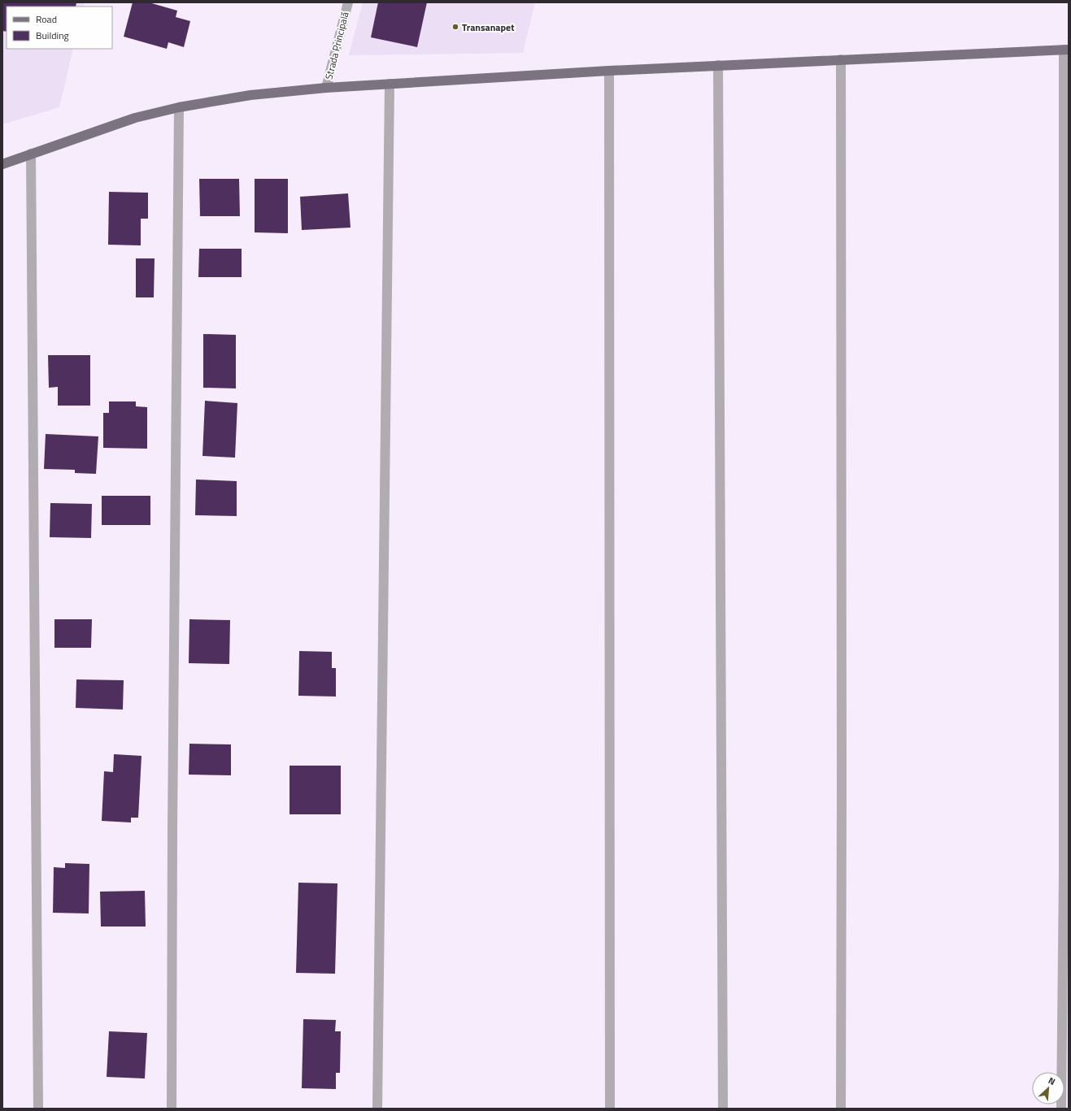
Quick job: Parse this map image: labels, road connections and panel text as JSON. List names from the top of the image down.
{
  "streets": {
    "street": ["Strada Principală"]
  },
  "places": ["Transanapet"],
  "legend": ["Road", "Building"],
  "north": "top right"
}
